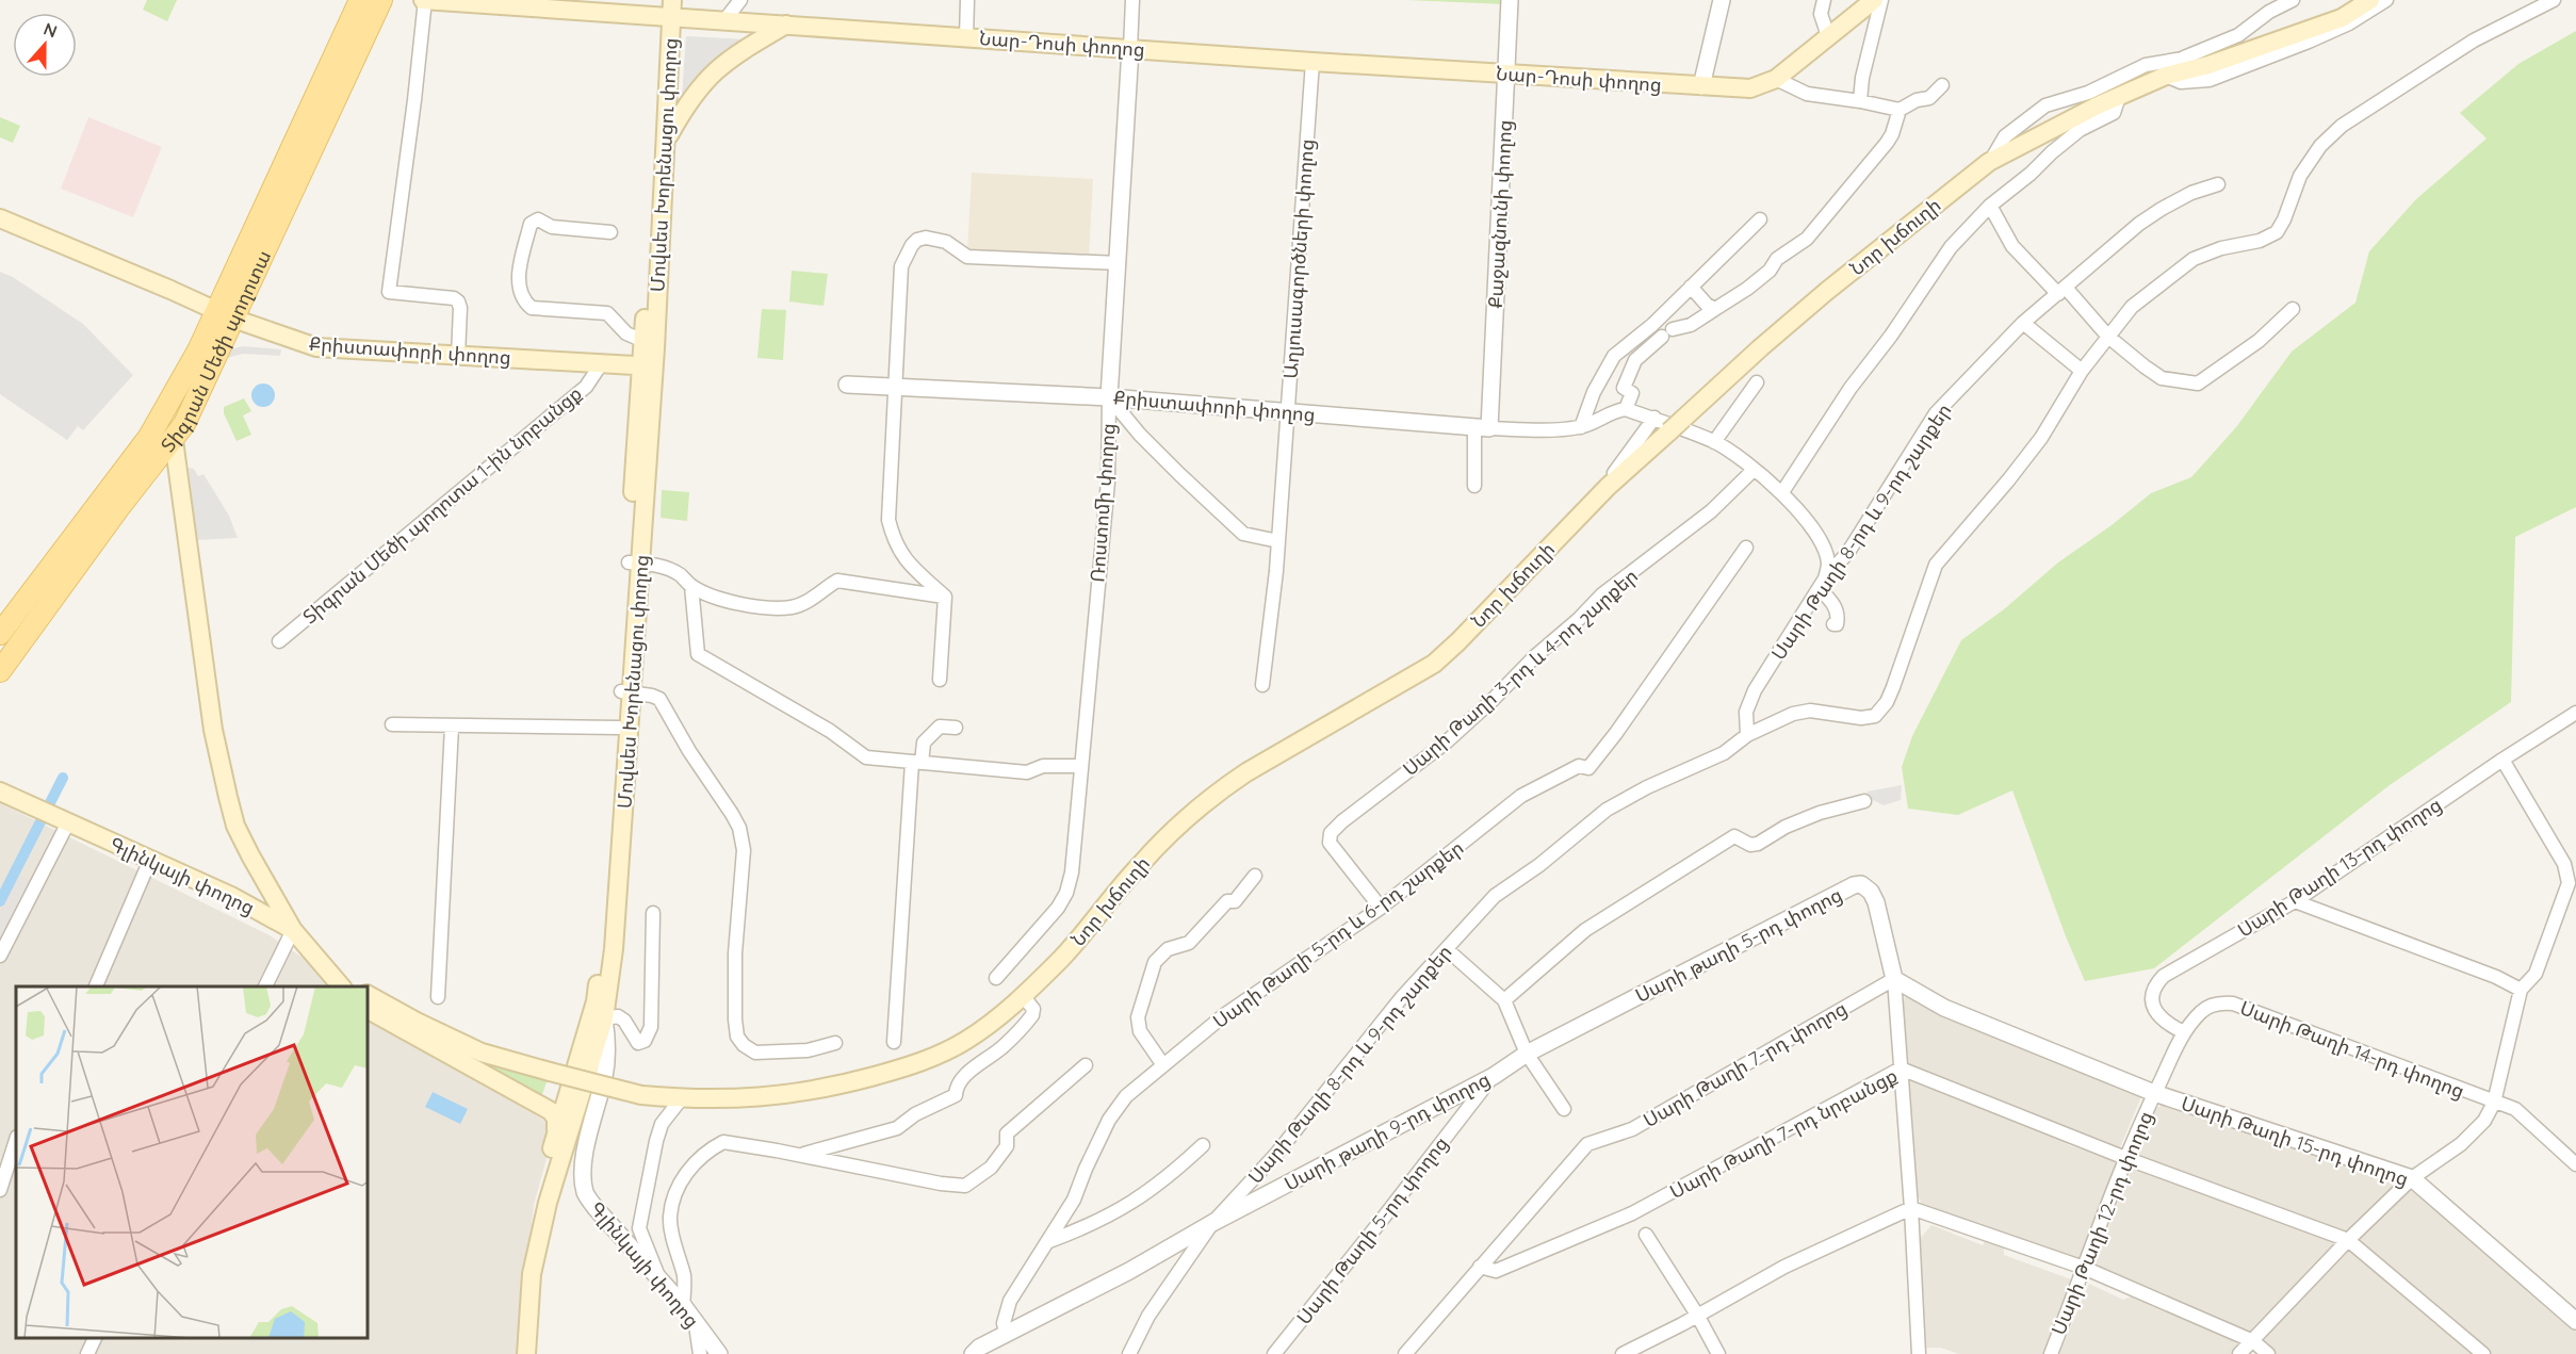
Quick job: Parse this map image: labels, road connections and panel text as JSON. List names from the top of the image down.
{
  "streets": {
    "main road": [
      "Նար-Դոսի փողոց",
      "Մովսես Խորենացու փողոց",
      "Նոր խճուղի",
      "Տիգրան Մեծի պողոտա",
      "Քրիստափորի փողոց",
      "Գլինկայի փողոց"
    ],
    "street": [
      "Քաջազնունի փողոց",
      "Աղյուսագործների փողոց",
      "Ռոստոմի փողոց",
      "Տիգրան Մեծի պողոտա 1-ին նրբանցք",
      "Սարի Թաղի 8-րդ և 9-րդ շարքեր",
      "Սարի Թաղի 3-րդ և 4-րդ շարքեր",
      "Սարի Թաղի 13-րդ փողոց",
      "Սարի Թաղի 5-րդ և 6-րդ շարքեր",
      "Սարի թաղի 5-րդ փողոց",
      "Սարի Թաղի 14-րդ փողոց",
      "Սարի Թաղի 7-րդ փողոց",
      "Սարի թաղի 9-րդ փողոց",
      "Սարի Թաղի 7-րդ նրբանցք",
      "Սարի Թաղի 15-րդ փողոց",
      "Սարի Թաղի 12-րդ փողոց",
      "Սարի Թաղի 5-րդ փողոց"
    ]
  },
  "crossings": [
    ["Նար-Դոսի փողոց", "Մովսես Խորենացու փողոց"],
    ["Նար-Դոսի փողոց", "Քաջազնունի փողոց"],
    ["Նար-Դոսի փողոց", "Աղյուսագործների փողոց"],
    ["Նար-Դոսի փողոց", "Ռոստոմի փողոց"],
    ["Մովսես Խորենացու փողոց", "Քրիստափորի փողոց"],
    ["Մովսես Խորենացու փողոց", "Գլինկայի փողոց"],
    ["Քաջազնունի փողոց", "Քրիստափորի փողոց"],
    ["Աղյուսագործների փողոց", "Քրիստափորի փողոց"],
    ["Տիգրան Մեծի պողոտա", "Քրիստափորի փողոց"],
    ["Քրիստափորի փողոց", "Ռոստոմի փողոց"],
    ["Քրիստափորի փողոց", "Տիգրան Մեծի պողոտա 1-ին նրբանցք"],
    ["Սարի Թաղի 8-րդ և 9-րդ շարքեր", "Սարի Թաղի 5-րդ և 6-րդ շարքեր"],
    ["Սարի Թաղի 8-րդ և 9-րդ շարքեր", "Սարի թաղի 9-րդ փողոց"],
    ["Սարի Թաղի 3-րդ և 4-րդ շարքեր", "Սարի Թաղի 5-րդ և 6-րդ շարքեր"],
    ["Սարի Թաղի 13-րդ փողոց", "Սարի Թաղի 14-րդ փողոց"],
    ["Սարի թաղի 5-րդ փողոց", "Սարի Թաղի 7-րդ փողոց"],
    ["Սարի թաղի 5-րդ փողոց", "Սարի թաղի 9-րդ փողոց"],
    ["Սարի Թաղի 14-րդ փողոց", "Սարի Թաղի 15-րդ փողոց"],
    ["Սարի Թաղի 14-րդ փողոց", "Սարի Թաղի 12-րդ փողոց"],
    ["Սարի Թաղի 7-րդ փողոց", "Սարի Թաղի 7-րդ նրբանցք"],
    ["Սարի թաղի 9-րդ փողոց", "Սարի Թաղի 5-րդ փողոց"],
    ["Սարի Թաղի 7-րդ նրբանցք", "Սարի Թաղի 12-րդ փողոց"],
    ["Սարի Թաղի 15-րդ փողոց", "Սարի Թաղի 12-րդ փողոց"]
  ],
  "north": "top"
}
